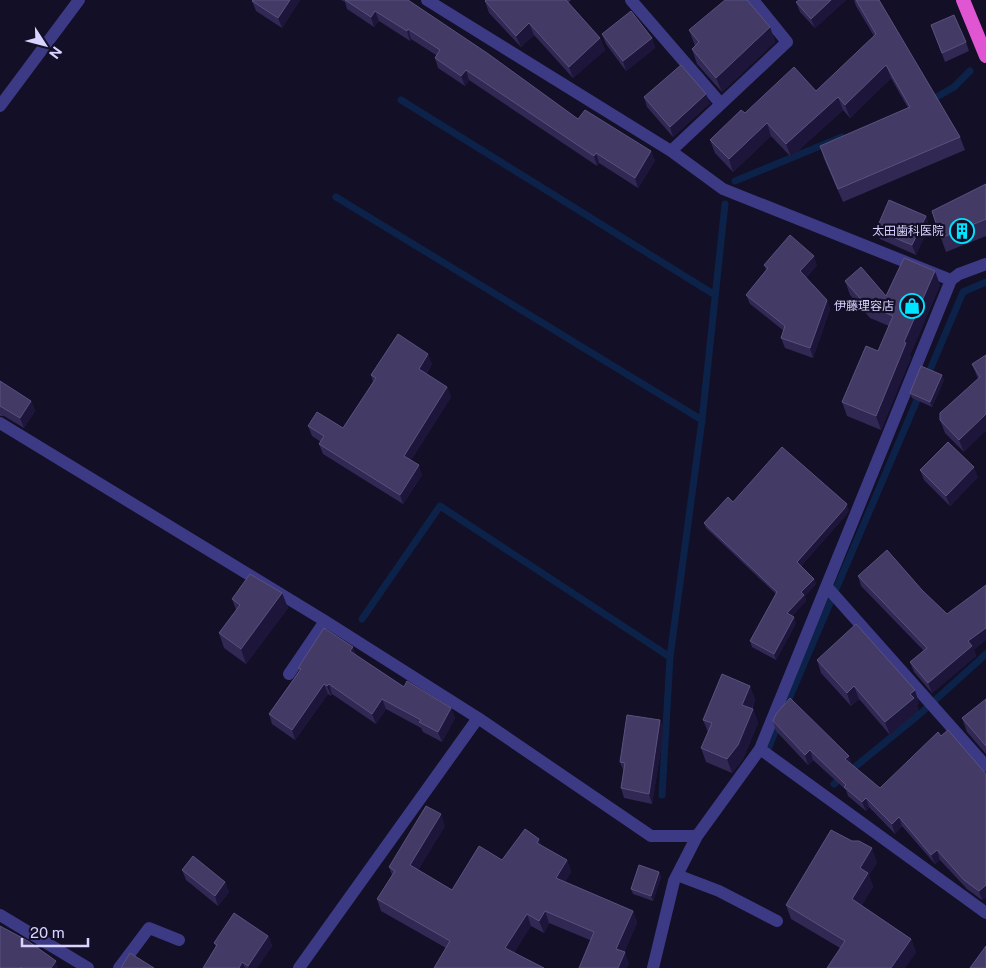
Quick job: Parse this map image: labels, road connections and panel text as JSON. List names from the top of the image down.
{
  "places": {
    "building": ["太田歯科医院"],
    "shop": ["伊藤理容店"]
  },
  "scale_bar": "20 m",
  "north": "bottom right"
}
